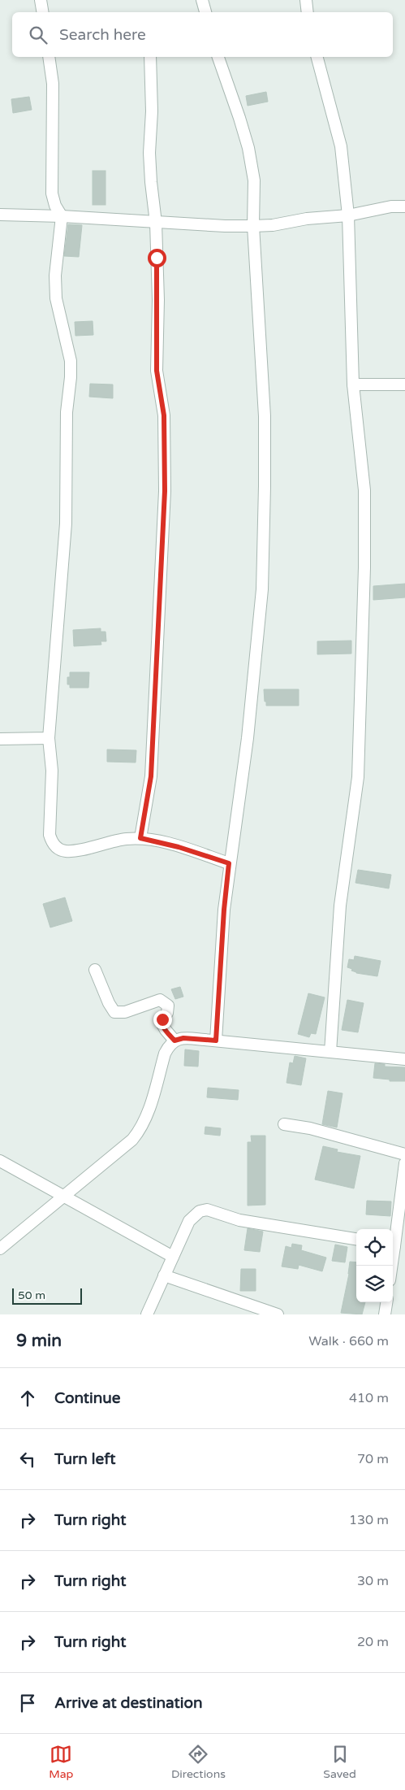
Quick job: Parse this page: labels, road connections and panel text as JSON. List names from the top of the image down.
{
  "scale_bar": "50 m",
  "page": {
    "search": "Search here",
    "scale": "50 m",
    "heading": ["9 min", "Walk · 660 m"],
    "list": [
      ["Continue", "410 m"],
      ["Turn left", "70 m"],
      ["Turn right", "130 m"],
      ["Turn right", "30 m"],
      ["Turn right", "20 m"],
      "Arrive at destination"
    ],
    "nav": ["Map", "Directions", "Saved"]
  }
}
